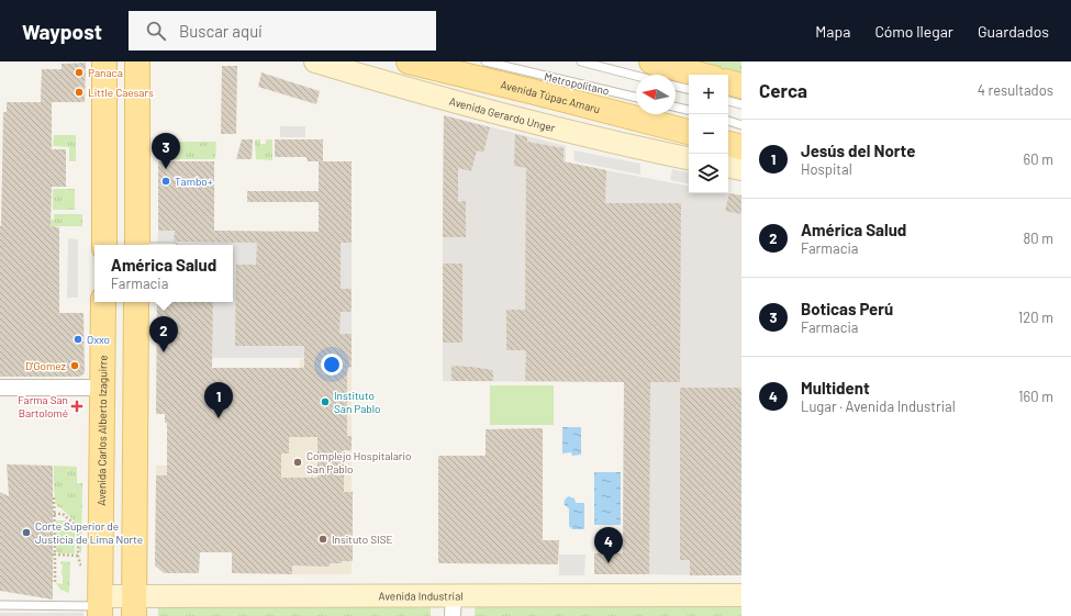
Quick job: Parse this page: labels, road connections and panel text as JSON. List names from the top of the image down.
{
  "streets": {
    "main road": [
      "Avenida Túpac Amaru",
      "Avenida Gerardo Unger",
      "Avenida Carlos Alberto Izaguirre",
      "Avenida Industrial"
    ],
    "lane": ["Metropolitano"]
  },
  "crossings": [
    ["Avenida Carlos Alberto Izaguirre", "Avenida Industrial"]
  ],
  "places": {
    "other": [
      "Panaca",
      "Little Caesars",
      "Tambo+",
      "Oxxo",
      "D'Gomez",
      "Instituto San Pablo",
      "Complejo Hospitalario San Pablo",
      "Corte Superior de Justicia de Lima Norte",
      "Insituto SISE"
    ],
    "health": ["Farma San Bartolomé"]
  },
  "north": "left",
  "page": {
    "header": "Waypost",
    "search": "Buscar aquí",
    "nav": ["Mapa", "Cómo llegar", "Guardados"],
    "heading": ["Cerca", "4 resultados"],
    "map_buttons": ["+", "−"],
    "list": [
      {
        "mark": "1",
        "name": "Jesús del Norte",
        "note": "Hospital",
        "value": "60 m"
      },
      {
        "mark": "2",
        "name": "América Salud",
        "note": "Farmacia",
        "value": "80 m"
      },
      {
        "mark": "3",
        "name": "Boticas Perú",
        "note": "Farmacia",
        "value": "120 m"
      },
      {
        "mark": "4",
        "name": "Multident",
        "note": "Lugar · Avenida Industrial",
        "value": "160 m"
      }
    ],
    "pins": [
      "3",
      "2",
      "1",
      "4"
    ],
    "popup": ["América Salud", "Farmacia"]
  }
}
